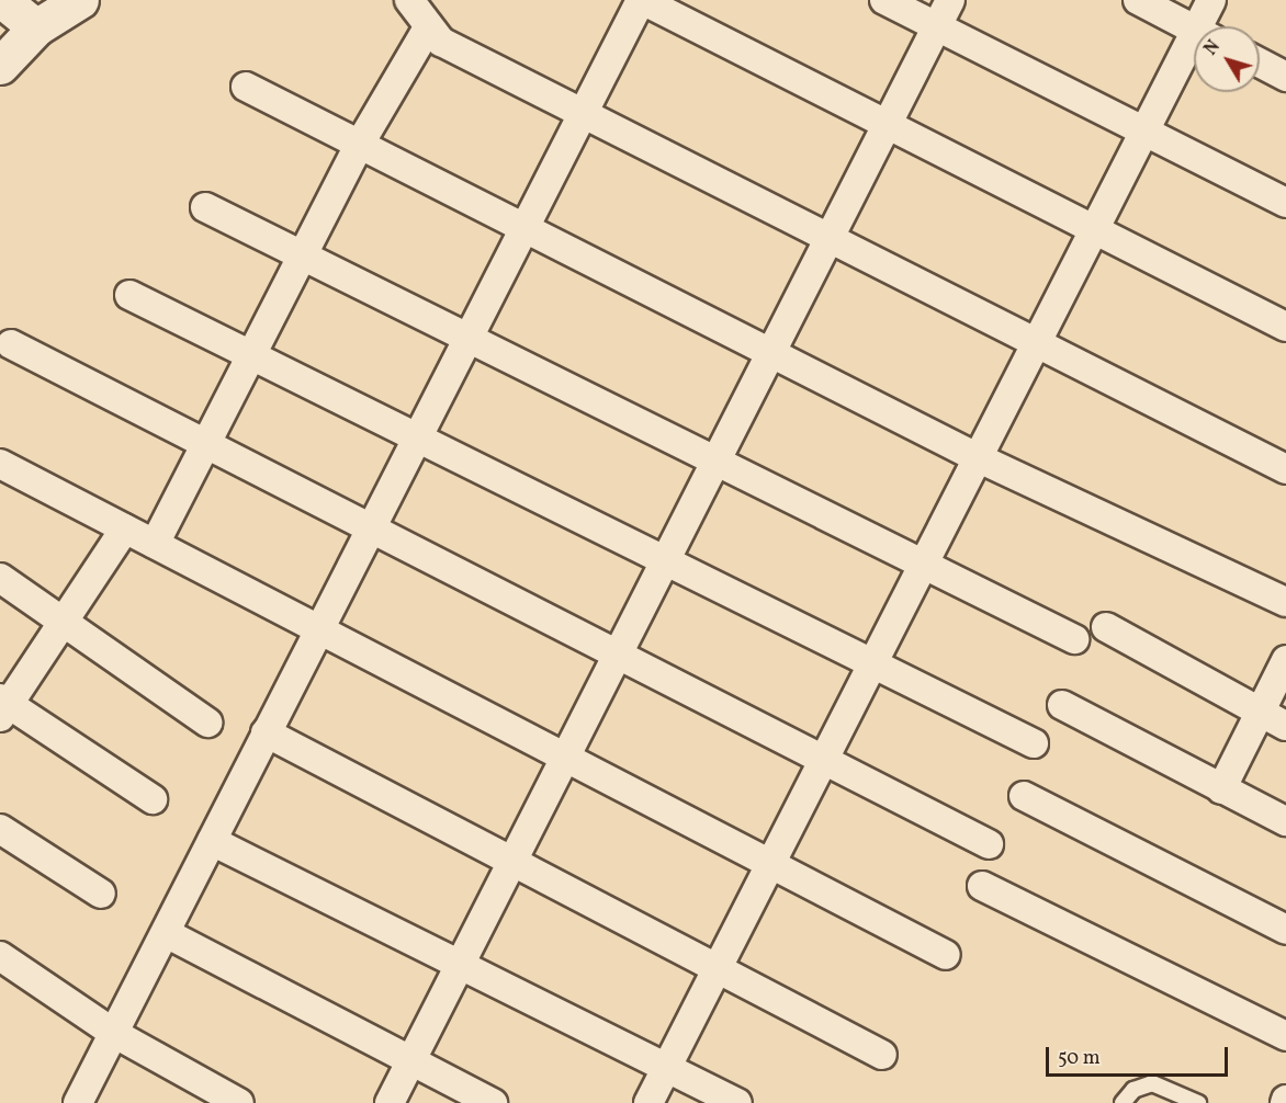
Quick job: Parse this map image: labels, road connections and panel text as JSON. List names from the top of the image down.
{
  "scale_bar": "50 m",
  "north": "top left"
}
